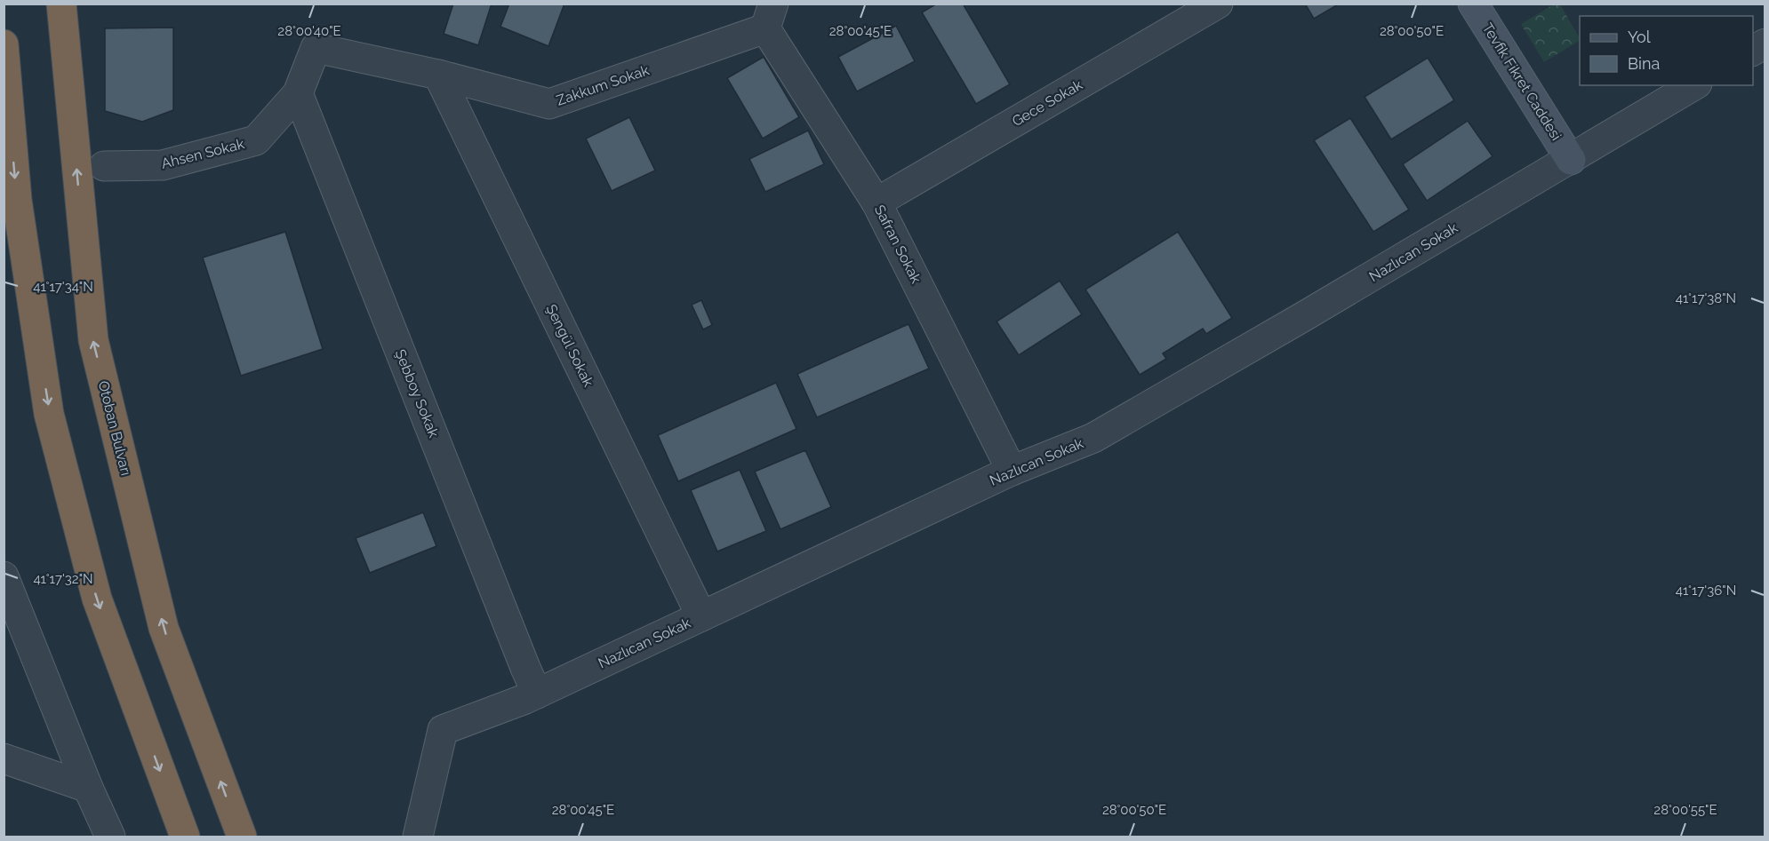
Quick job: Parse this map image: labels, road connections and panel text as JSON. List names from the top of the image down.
{
  "streets": {
    "highway": ["Otoban Bulvarı"],
    "street": [
      "Tevfik Fikret Caddesi",
      "Zakkum Sokak",
      "Gece Sokak",
      "Ahsen Sokak",
      "Safran Sokak",
      "Nazlıcan Sokak",
      "Şengül Sokak",
      "Şebboy Sokak"
    ]
  },
  "crossings": [
    ["Tevfik Fikret Caddesi", "Nazlıcan Sokak"],
    ["Zakkum Sokak", "Ahsen Sokak"],
    ["Zakkum Sokak", "Safran Sokak"],
    ["Zakkum Sokak", "Şengül Sokak"],
    ["Gece Sokak", "Safran Sokak"],
    ["Ahsen Sokak", "Şengül Sokak"],
    ["Ahsen Sokak", "Şebboy Sokak"],
    ["Safran Sokak", "Nazlıcan Sokak"],
    ["Nazlıcan Sokak", "Şengül Sokak"],
    ["Nazlıcan Sokak", "Şebboy Sokak"]
  ],
  "legend": ["Yol", "Bina"],
  "coordinates": [
    "28°00'40\"E",
    "28°00'45\"E",
    "28°00'50\"E",
    "41°17'34\"N",
    "41°17'38\"N",
    "41°17'32\"N",
    "41°17'36\"N",
    "28°00'55\"E"
  ]
}
